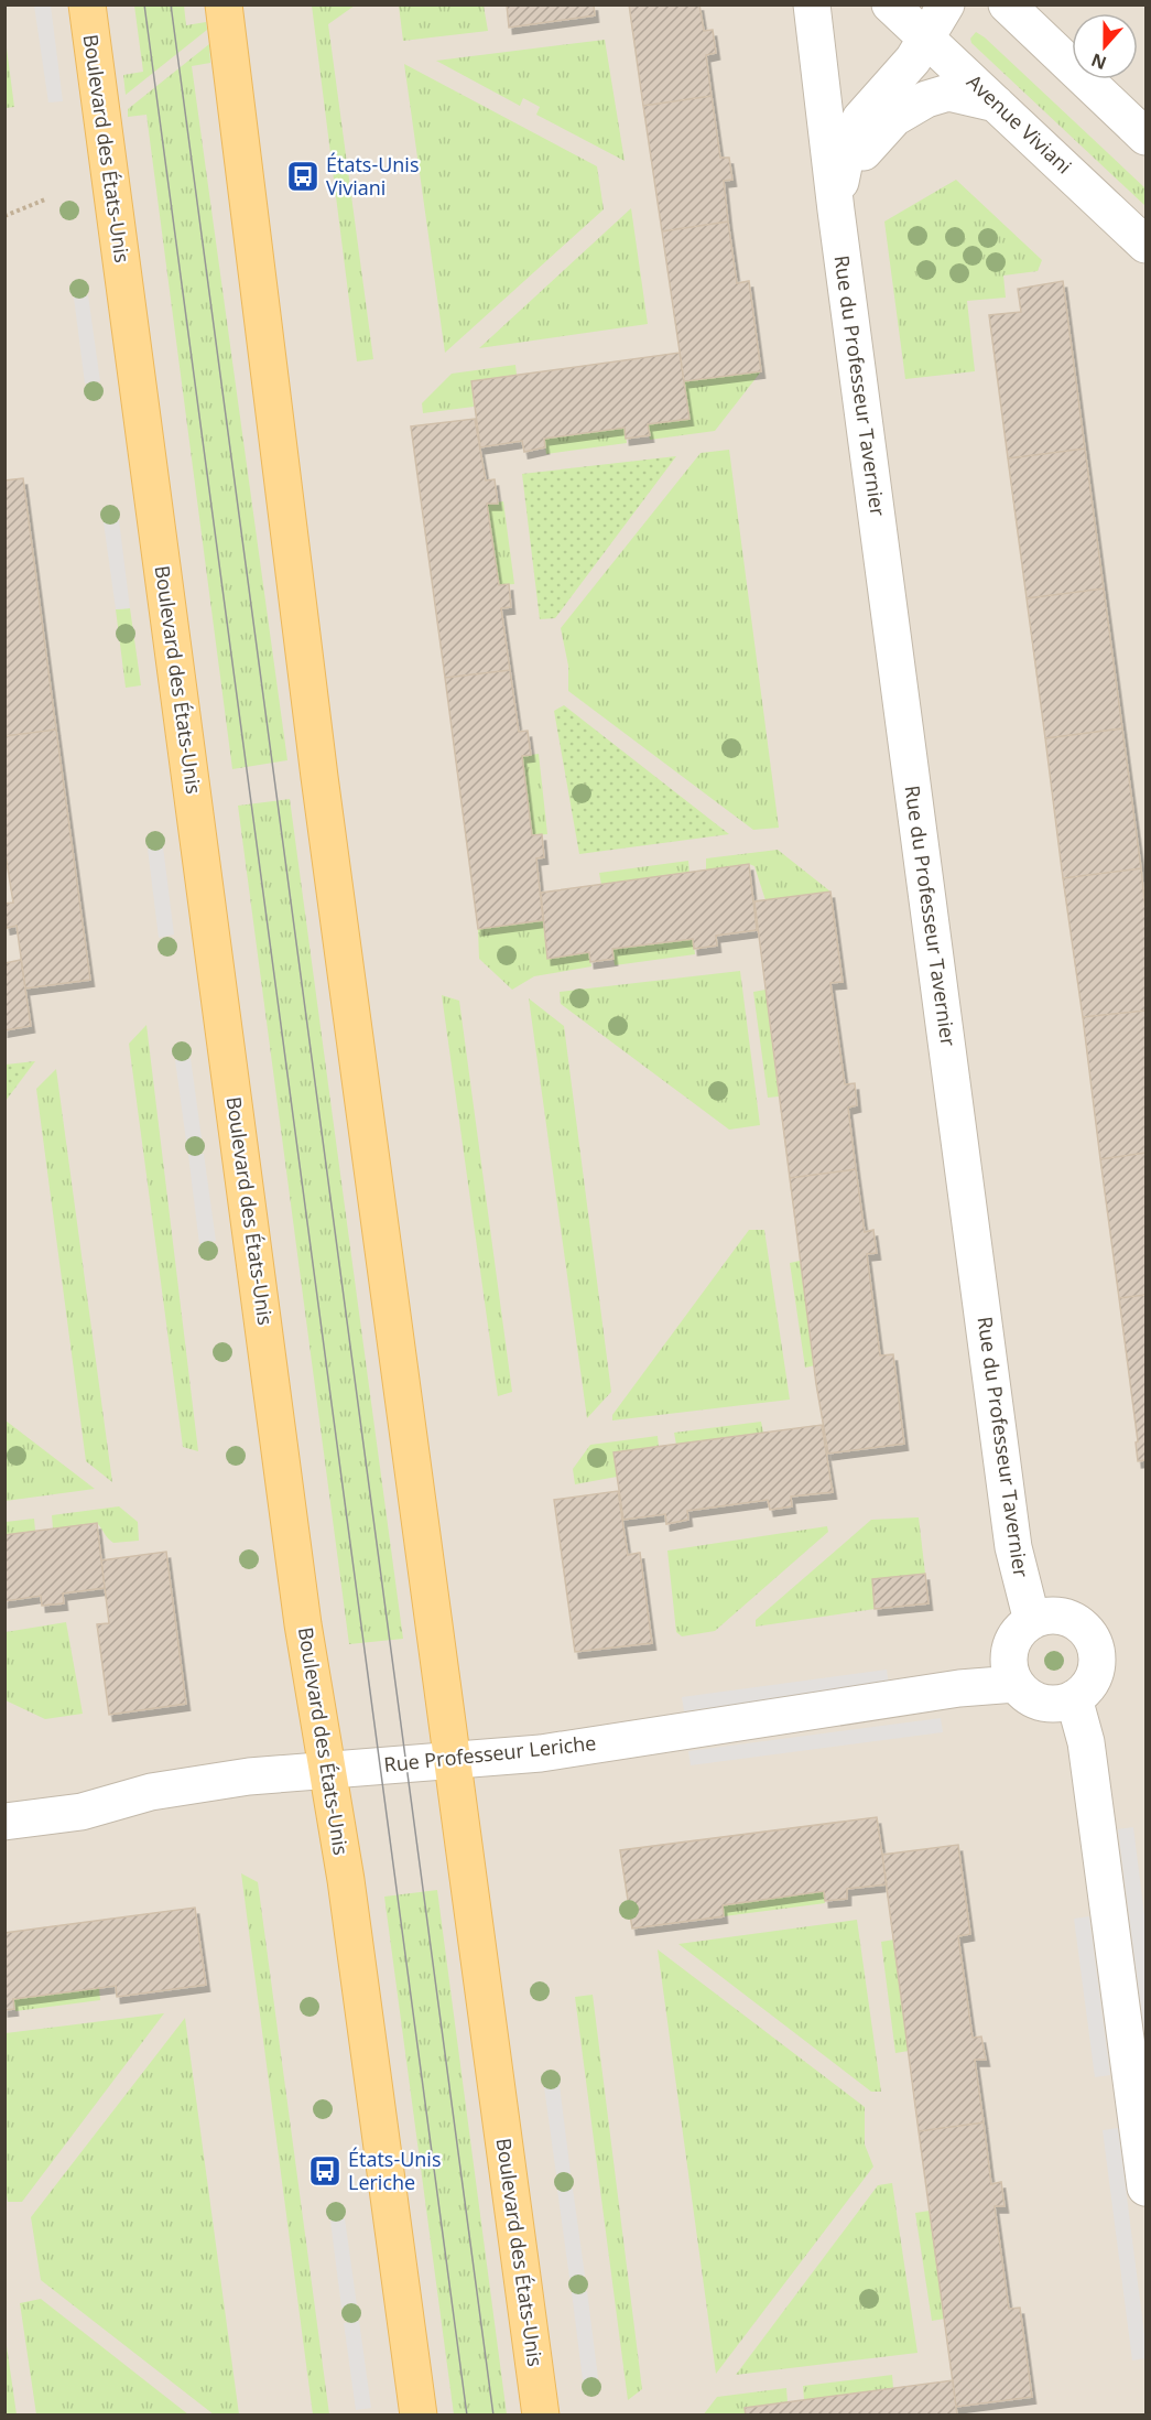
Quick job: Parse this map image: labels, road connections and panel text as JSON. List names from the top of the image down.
{
  "streets": {
    "main road": ["Boulevard des États-Unis"],
    "street": ["Avenue Viviani", "Rue du Professeur Tavernier", "Rue Professeur Leriche"]
  },
  "crossings": [
    ["Avenue Viviani", "Rue du Professeur Tavernier"],
    ["Boulevard des États-Unis", "Rue Professeur Leriche"],
    ["Rue du Professeur Tavernier", "Rue Professeur Leriche"]
  ],
  "places": {
    "bus stop": ["États-Unis Viviani", "États-Unis Leriche"]
  },
  "north": "bottom"
}
